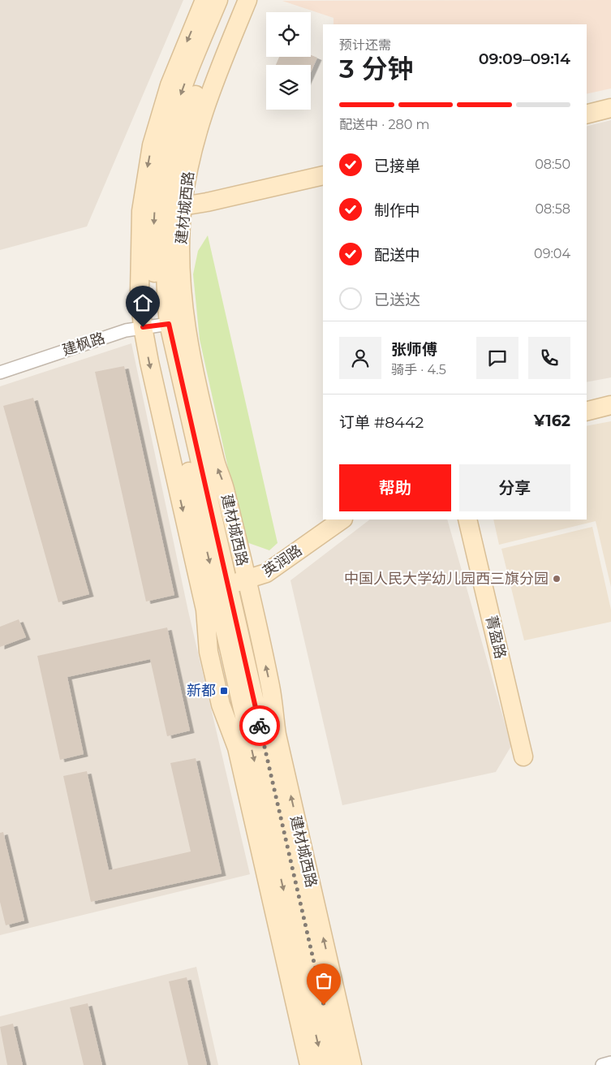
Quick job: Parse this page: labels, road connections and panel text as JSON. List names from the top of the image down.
{
  "streets": {
    "street": [
      "建材城西路",
      "建枫路",
      "英润路",
      "菁盈路"
    ]
  },
  "crossings": [
    ["建材城西路", "建枫路"],
    ["建材城西路", "英润路"]
  ],
  "places": {
    "other": ["中国人民大学幼儿园西三旗分园"],
    "transit": ["新都"]
  },
  "page": {
    "heading": ["3 分钟", "预计还需", "09:09–09:14"],
    "panel": [
      "张师傅",
      "骑手 · 4.5",
      "订单 #8442",
      "¥162"
    ],
    "bar": "配送中 · 280 m",
    "list": [
      ["已接单", "08:50"],
      ["制作中", "08:58"],
      ["配送中", "09:04"],
      "已送达"
    ],
    "buttons": ["帮助", "分享"]
  }
}
